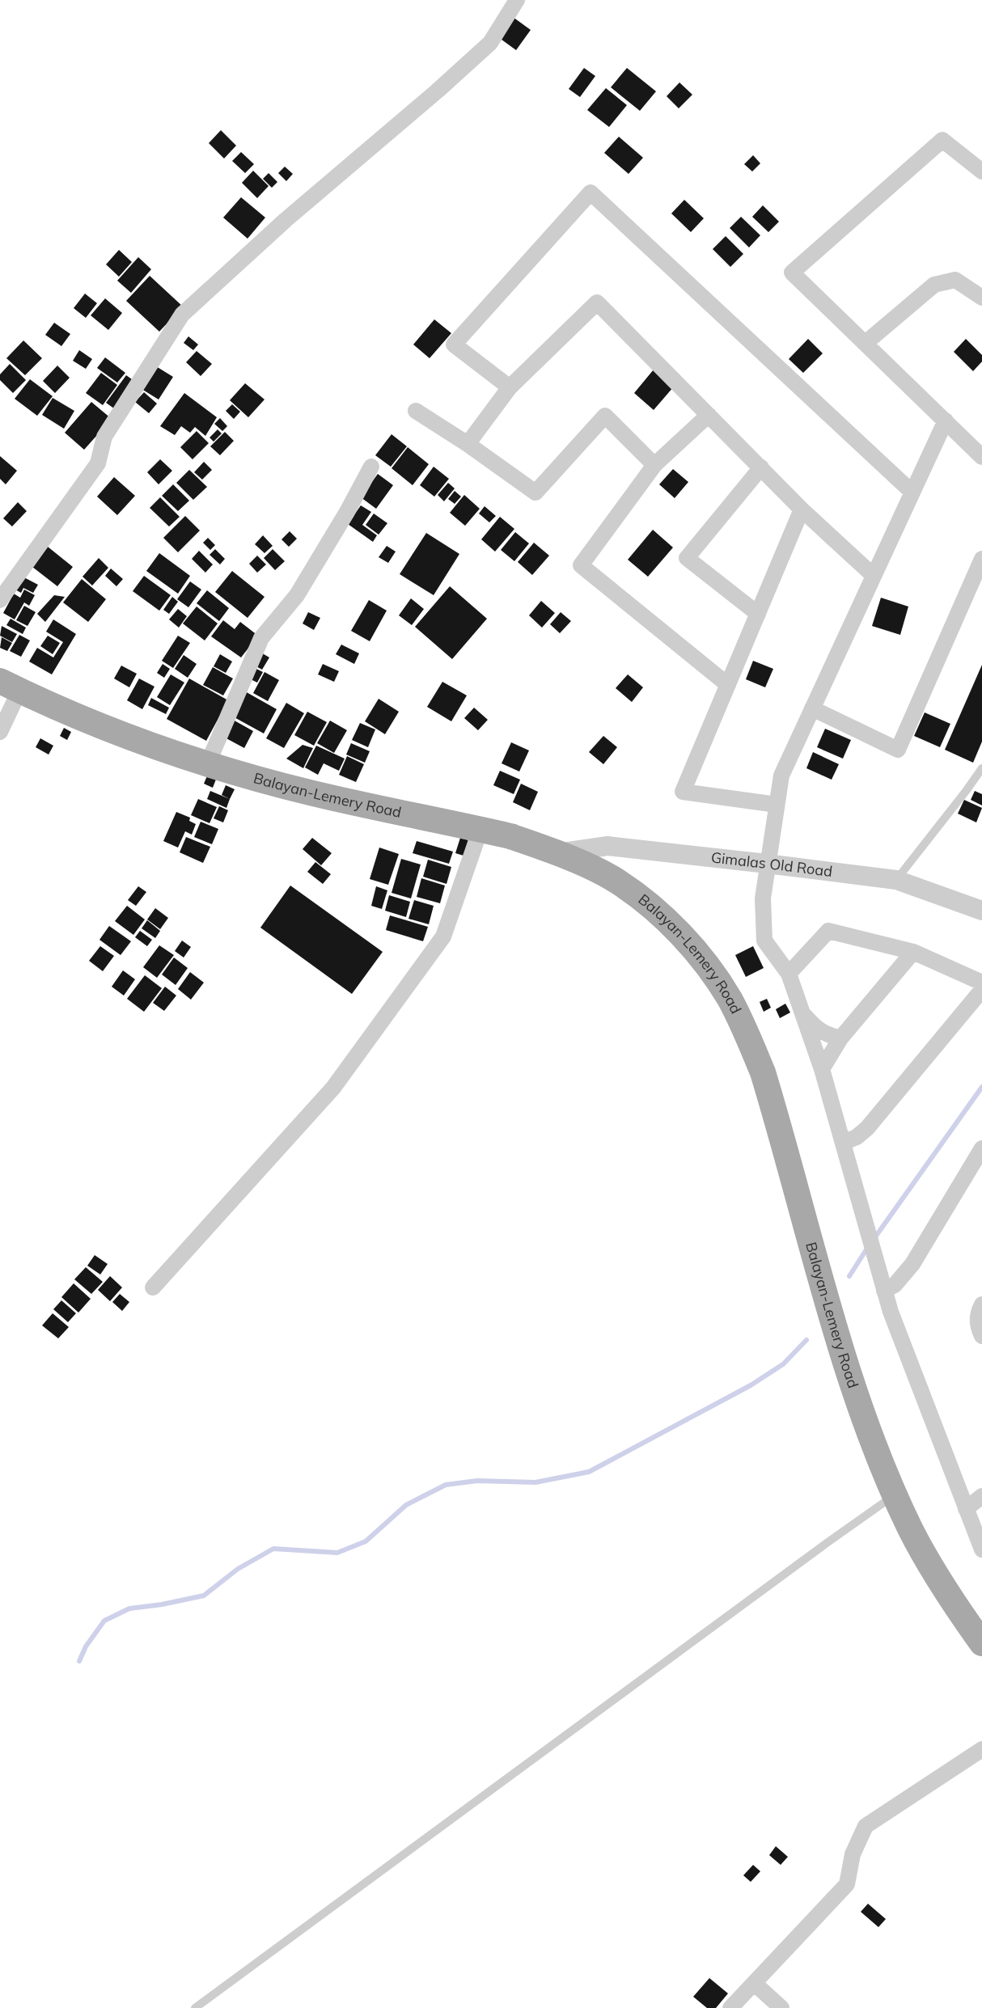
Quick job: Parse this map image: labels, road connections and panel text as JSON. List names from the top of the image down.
{
  "streets": {
    "main road": ["Balayan-Lemery Road"],
    "street": ["Gimalas Old Road"]
  },
  "crossings": [
    ["Balayan-Lemery Road", "Gimalas Old Road"]
  ]
}
